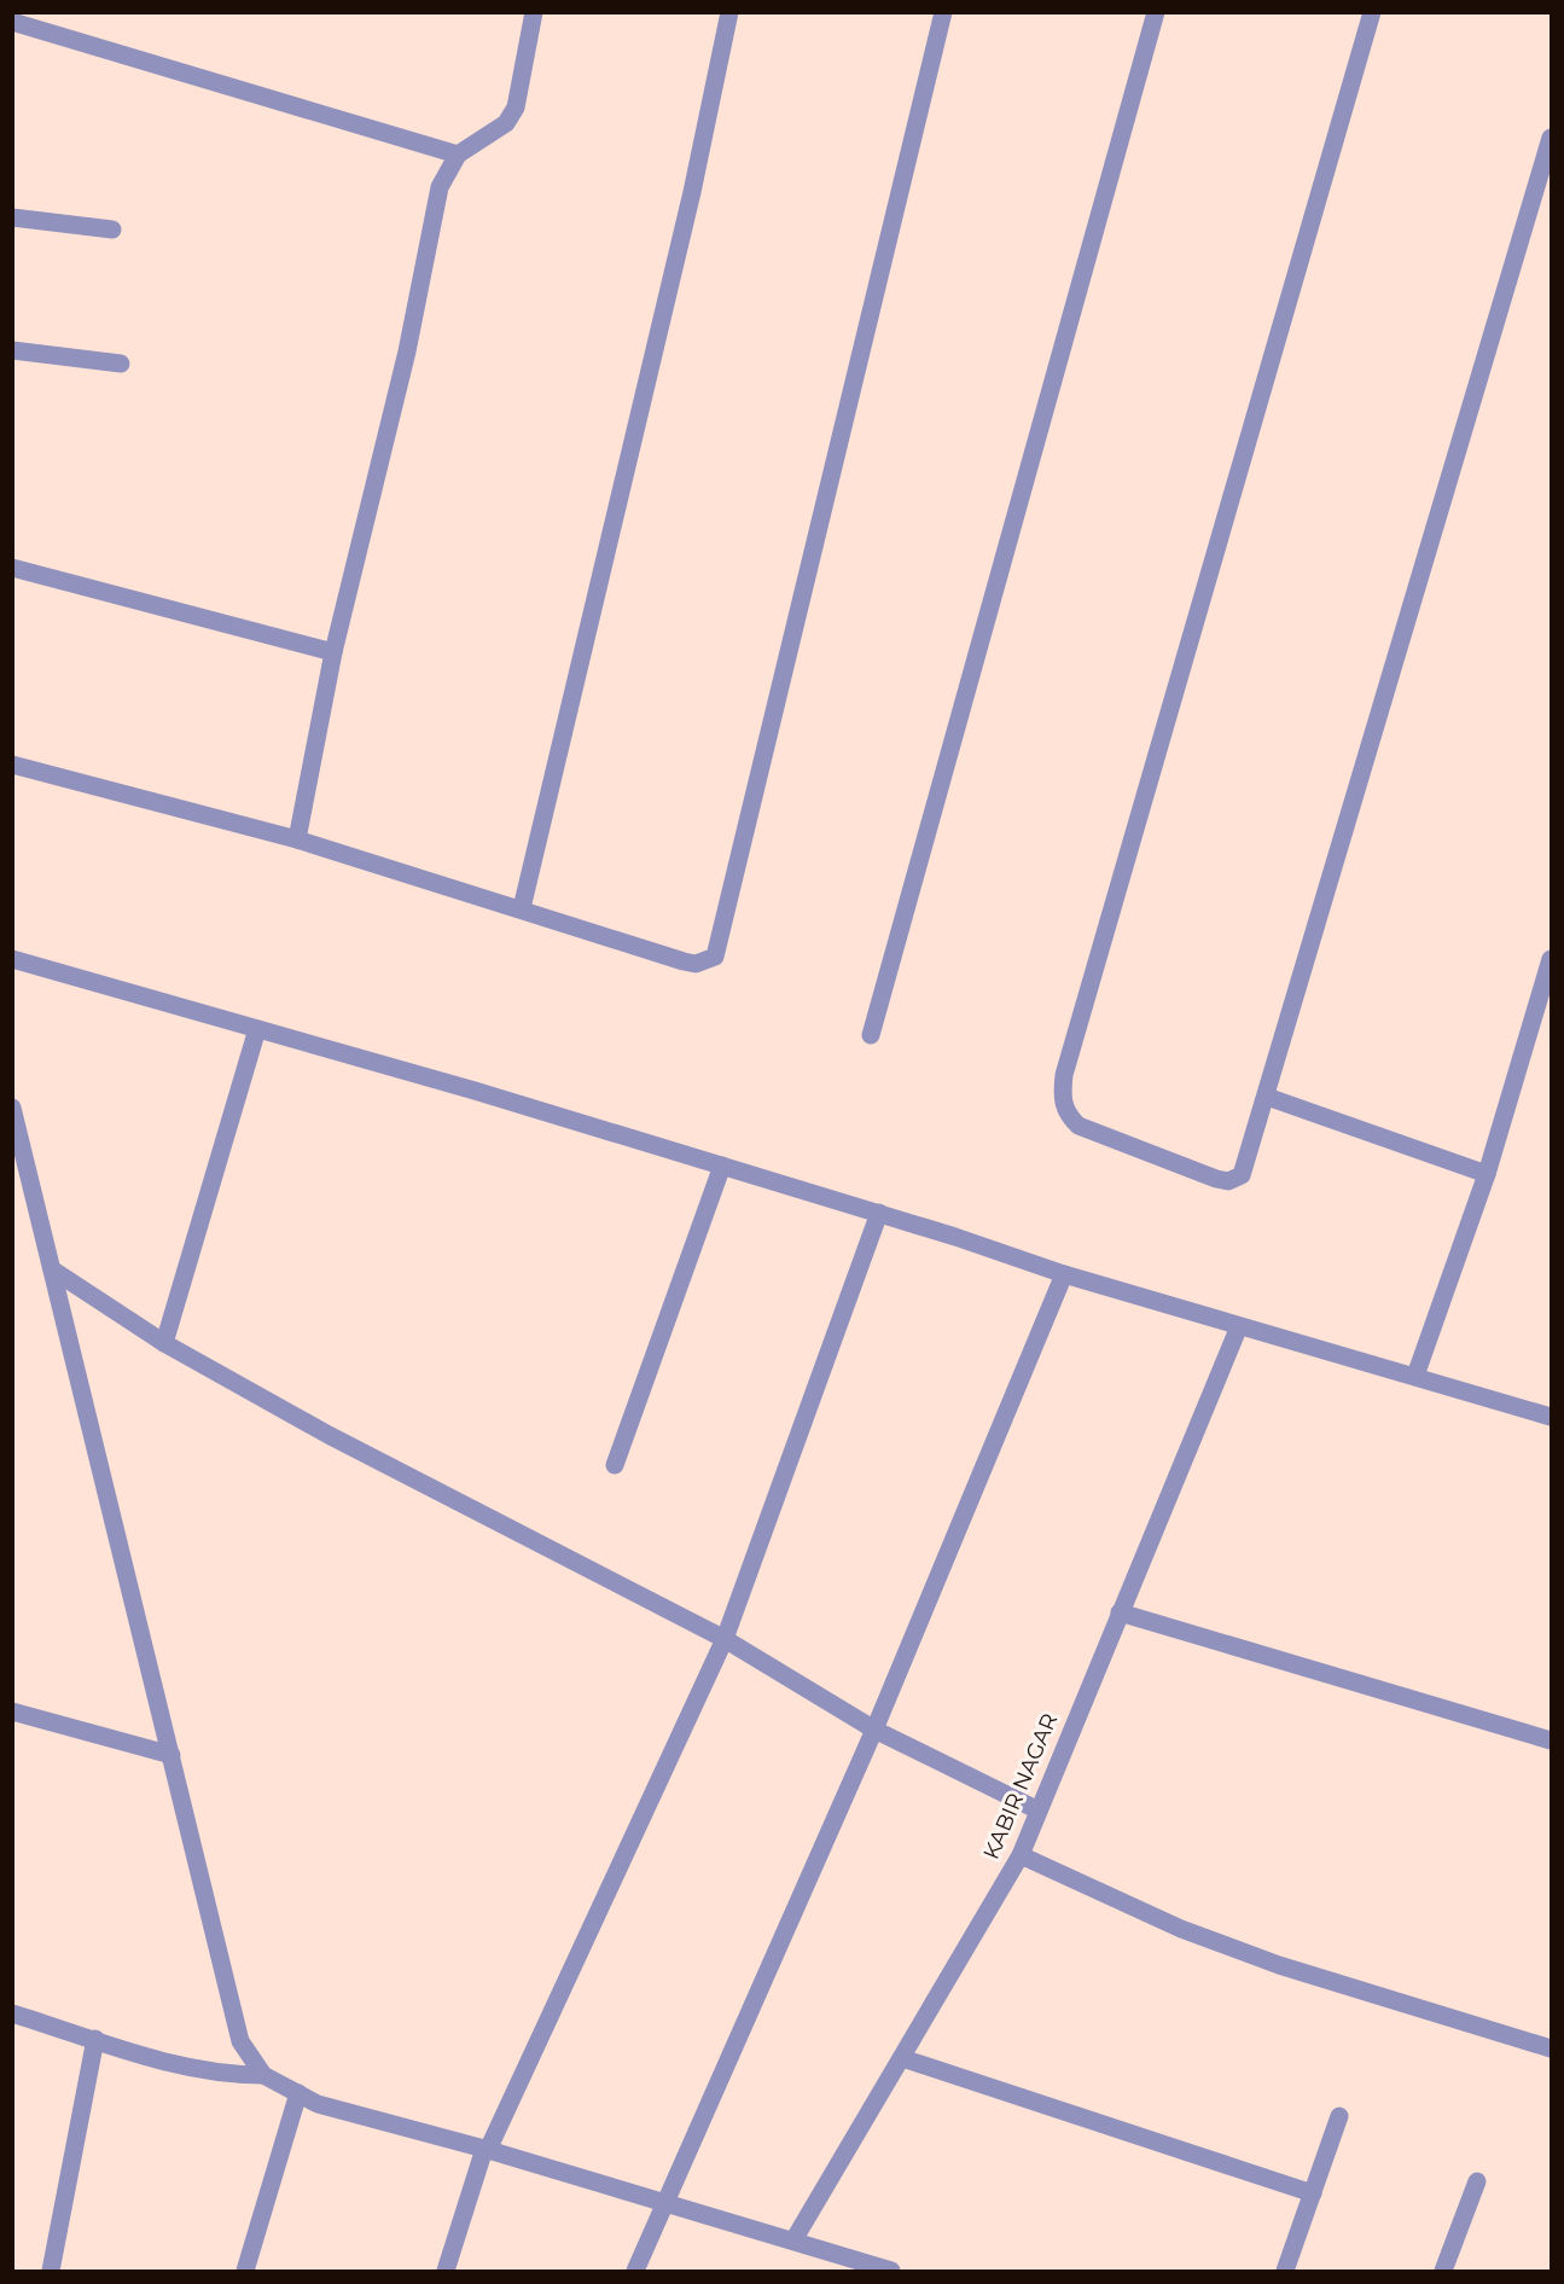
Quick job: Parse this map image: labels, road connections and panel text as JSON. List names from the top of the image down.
{
  "streets": {
    "street": ["KABIR NAGAR"]
  }
}
